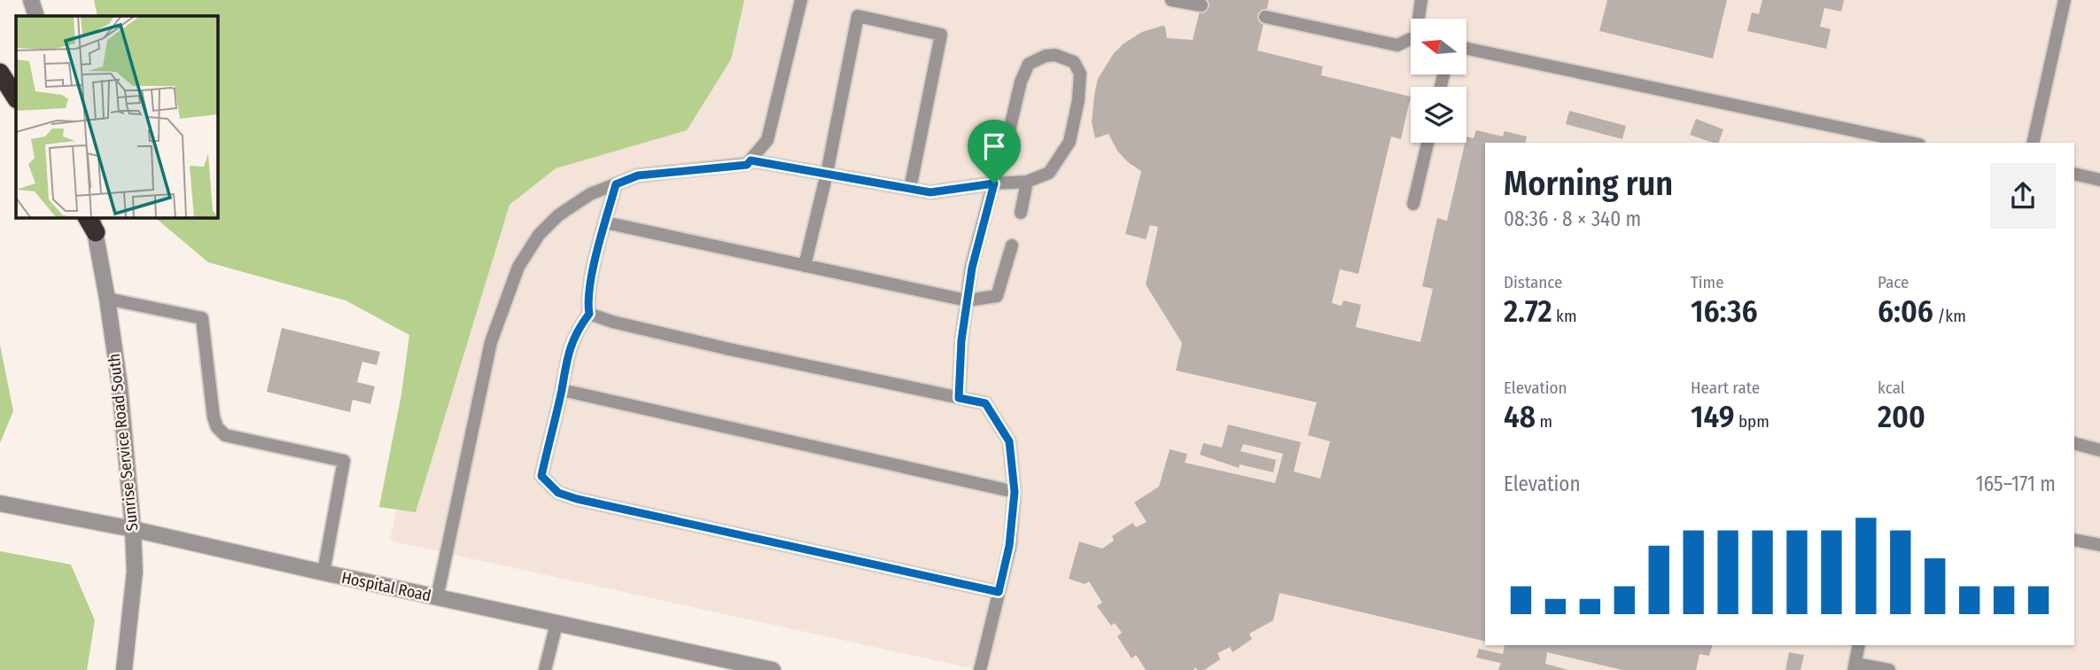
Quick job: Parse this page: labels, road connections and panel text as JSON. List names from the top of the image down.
{
  "streets": {
    "street": ["Sunrise Service Road South", "Hospital Road"]
  },
  "crossings": [
    ["Sunrise Service Road South", "Hospital Road"]
  ],
  "north": "left",
  "page": {
    "heading": ["Morning run", "08:36 · 8 × 340 m"],
    "stats": [
      ["Distance", "2.72 km"],
      ["Time", "16:36"],
      ["Pace", "6:06 /km"],
      ["Elevation", "48 m"],
      ["Heart rate", "149 bpm"],
      ["kcal", "200"]
    ],
    "chart": ["Elevation", "165–171 m"]
  }
}
